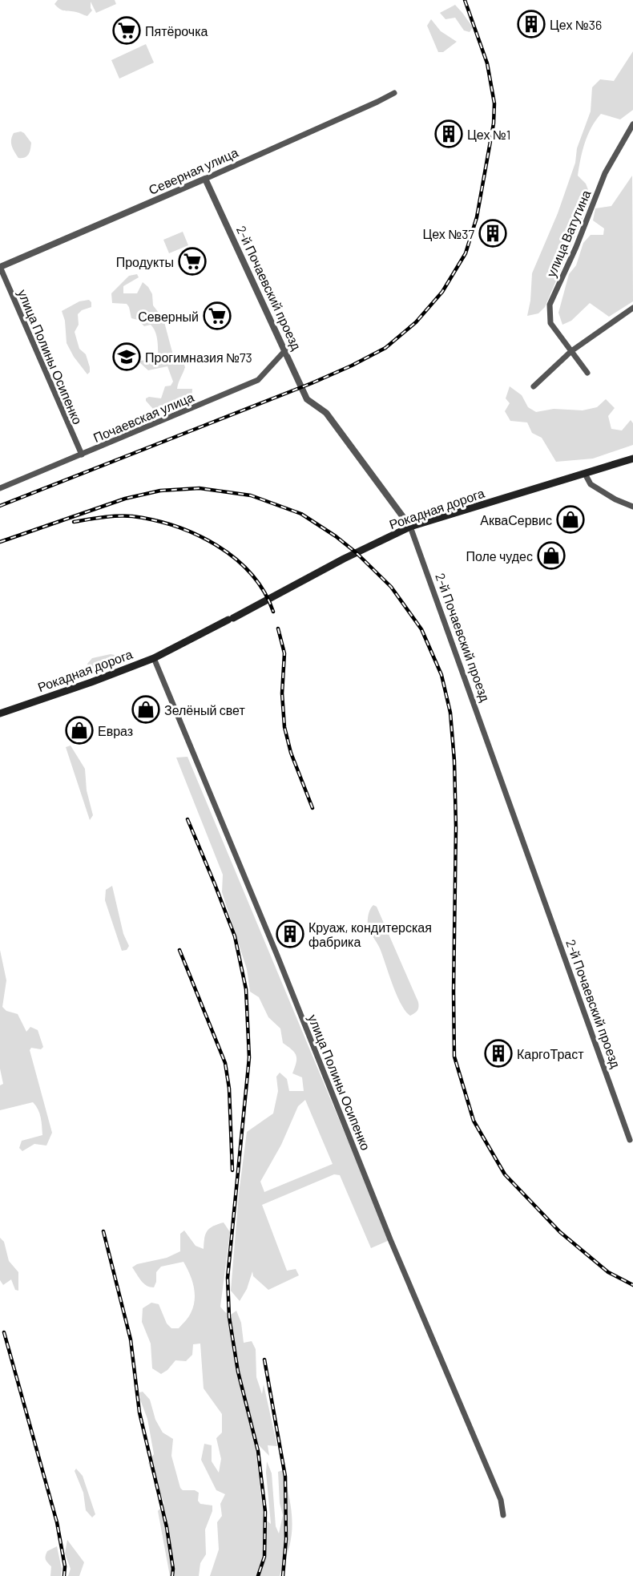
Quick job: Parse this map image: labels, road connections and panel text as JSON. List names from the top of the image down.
{
  "streets": {
    "main road": ["Рокадная дорога"],
    "street": [
      "Северная улица",
      "улица Ватутина",
      "2-й Почаевский проезд",
      "улица Полины Осипенко",
      "Почаевская улица"
    ]
  },
  "crossings": [
    ["Северная улица", "2-й Почаевский проезд"],
    ["Северная улица", "улица Полины Осипенко"],
    ["2-й Почаевский проезд", "Почаевская улица"],
    ["2-й Почаевский проезд", "Рокадная дорога"],
    ["улица Полины Осипенко", "Почаевская улица"],
    ["улица Полины Осипенко", "Рокадная дорога"]
  ],
  "places": {
    "building": [
      "Цех №36",
      "Цех №1",
      "Цех №37",
      "Круаж, кондитерская фабрика",
      "КаргоТраст"
    ],
    "supermarket": ["Пятёрочка", "Продукты", "Северный"],
    "school or university": ["Прогимназия №73"],
    "shop": [
      "АкваСервис",
      "Поле чудес",
      "Зелёный свет",
      "Евраз"
    ]
  }
}
